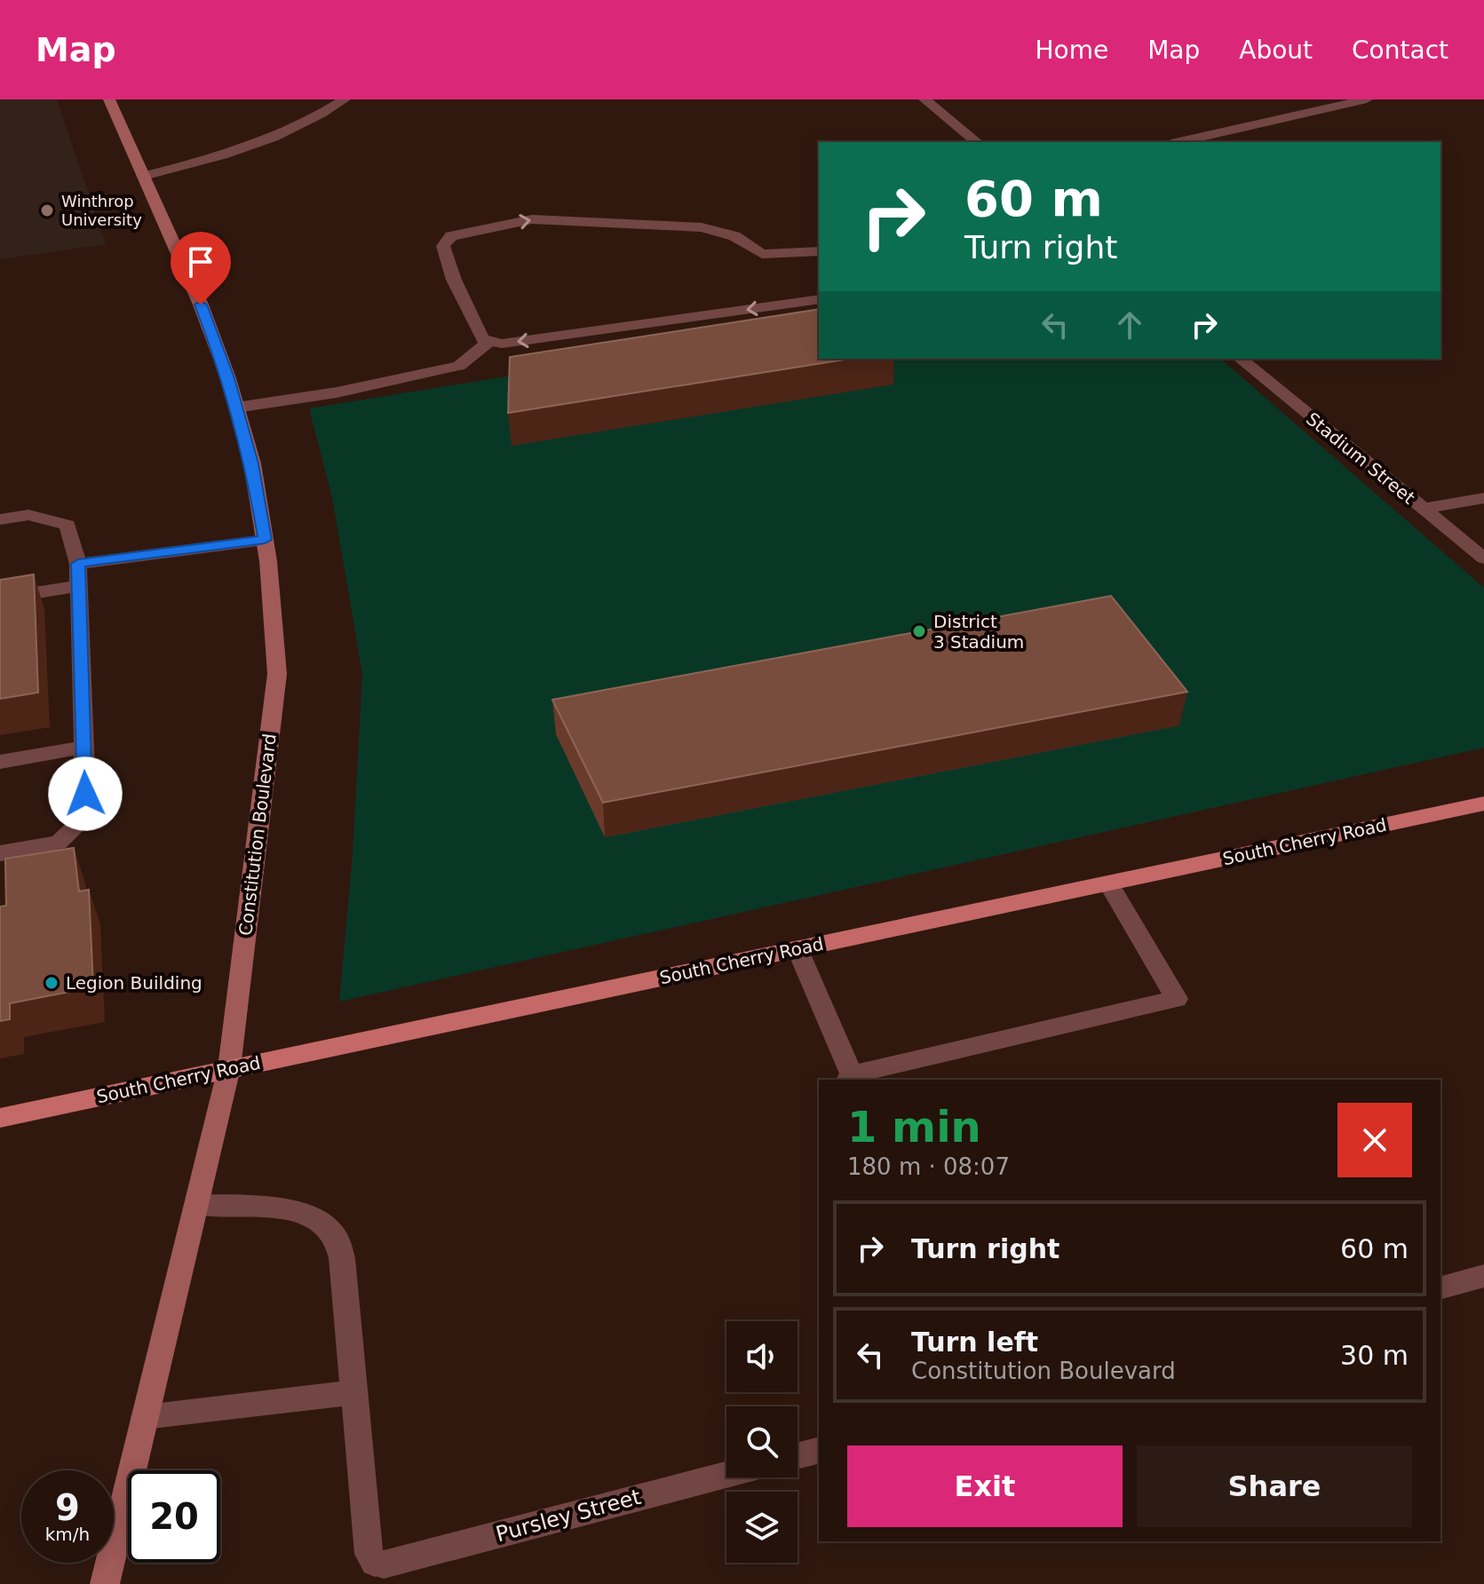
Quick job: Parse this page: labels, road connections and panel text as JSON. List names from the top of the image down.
{
  "streets": {
    "main road": ["South Cherry Road"],
    "street": ["Stadium Street", "Constitution Boulevard", "Pursley Street"]
  },
  "crossings": [
    ["Constitution Boulevard", "South Cherry Road"]
  ],
  "places": ["Winthrop University", "District 3 Stadium", "Legion Building"],
  "page": {
    "header": "Map",
    "nav": [
      "Home",
      "Map",
      "About",
      "Contact"
    ],
    "turn": ["60 m", "Turn right"],
    "heading": ["1 min", "180 m · 08:07"],
    "list": [
      {
        "name": "Turn right",
        "value": "60 m"
      },
      {
        "name": "Turn left",
        "note": "Constitution Boulevard",
        "value": "30 m"
      }
    ],
    "buttons": ["Exit", "Share"],
    "speed": "9 km/h",
    "limit": "20"
  }
}
